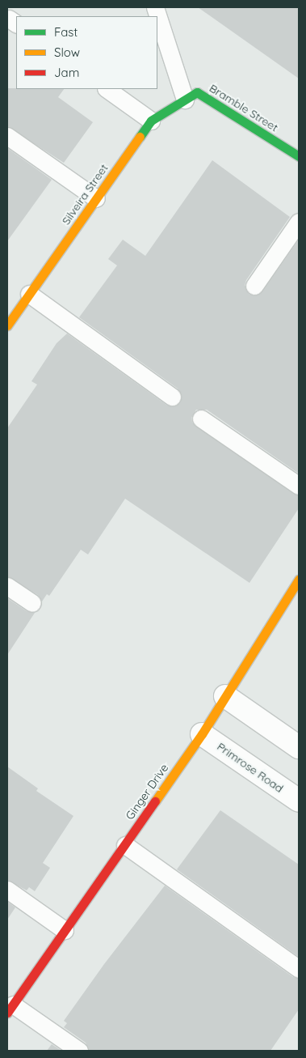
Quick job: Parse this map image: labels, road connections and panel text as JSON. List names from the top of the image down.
{
  "streets": {
    "street": [
      "Bramble Street",
      "Silveira Street",
      "Primrose Road",
      "Ginger Drive"
    ]
  },
  "crossings": [
    ["Bramble Street", "Silveira Street"],
    ["Primrose Road", "Ginger Drive"]
  ],
  "legend": ["Fast", "Slow", "Jam"]
}
